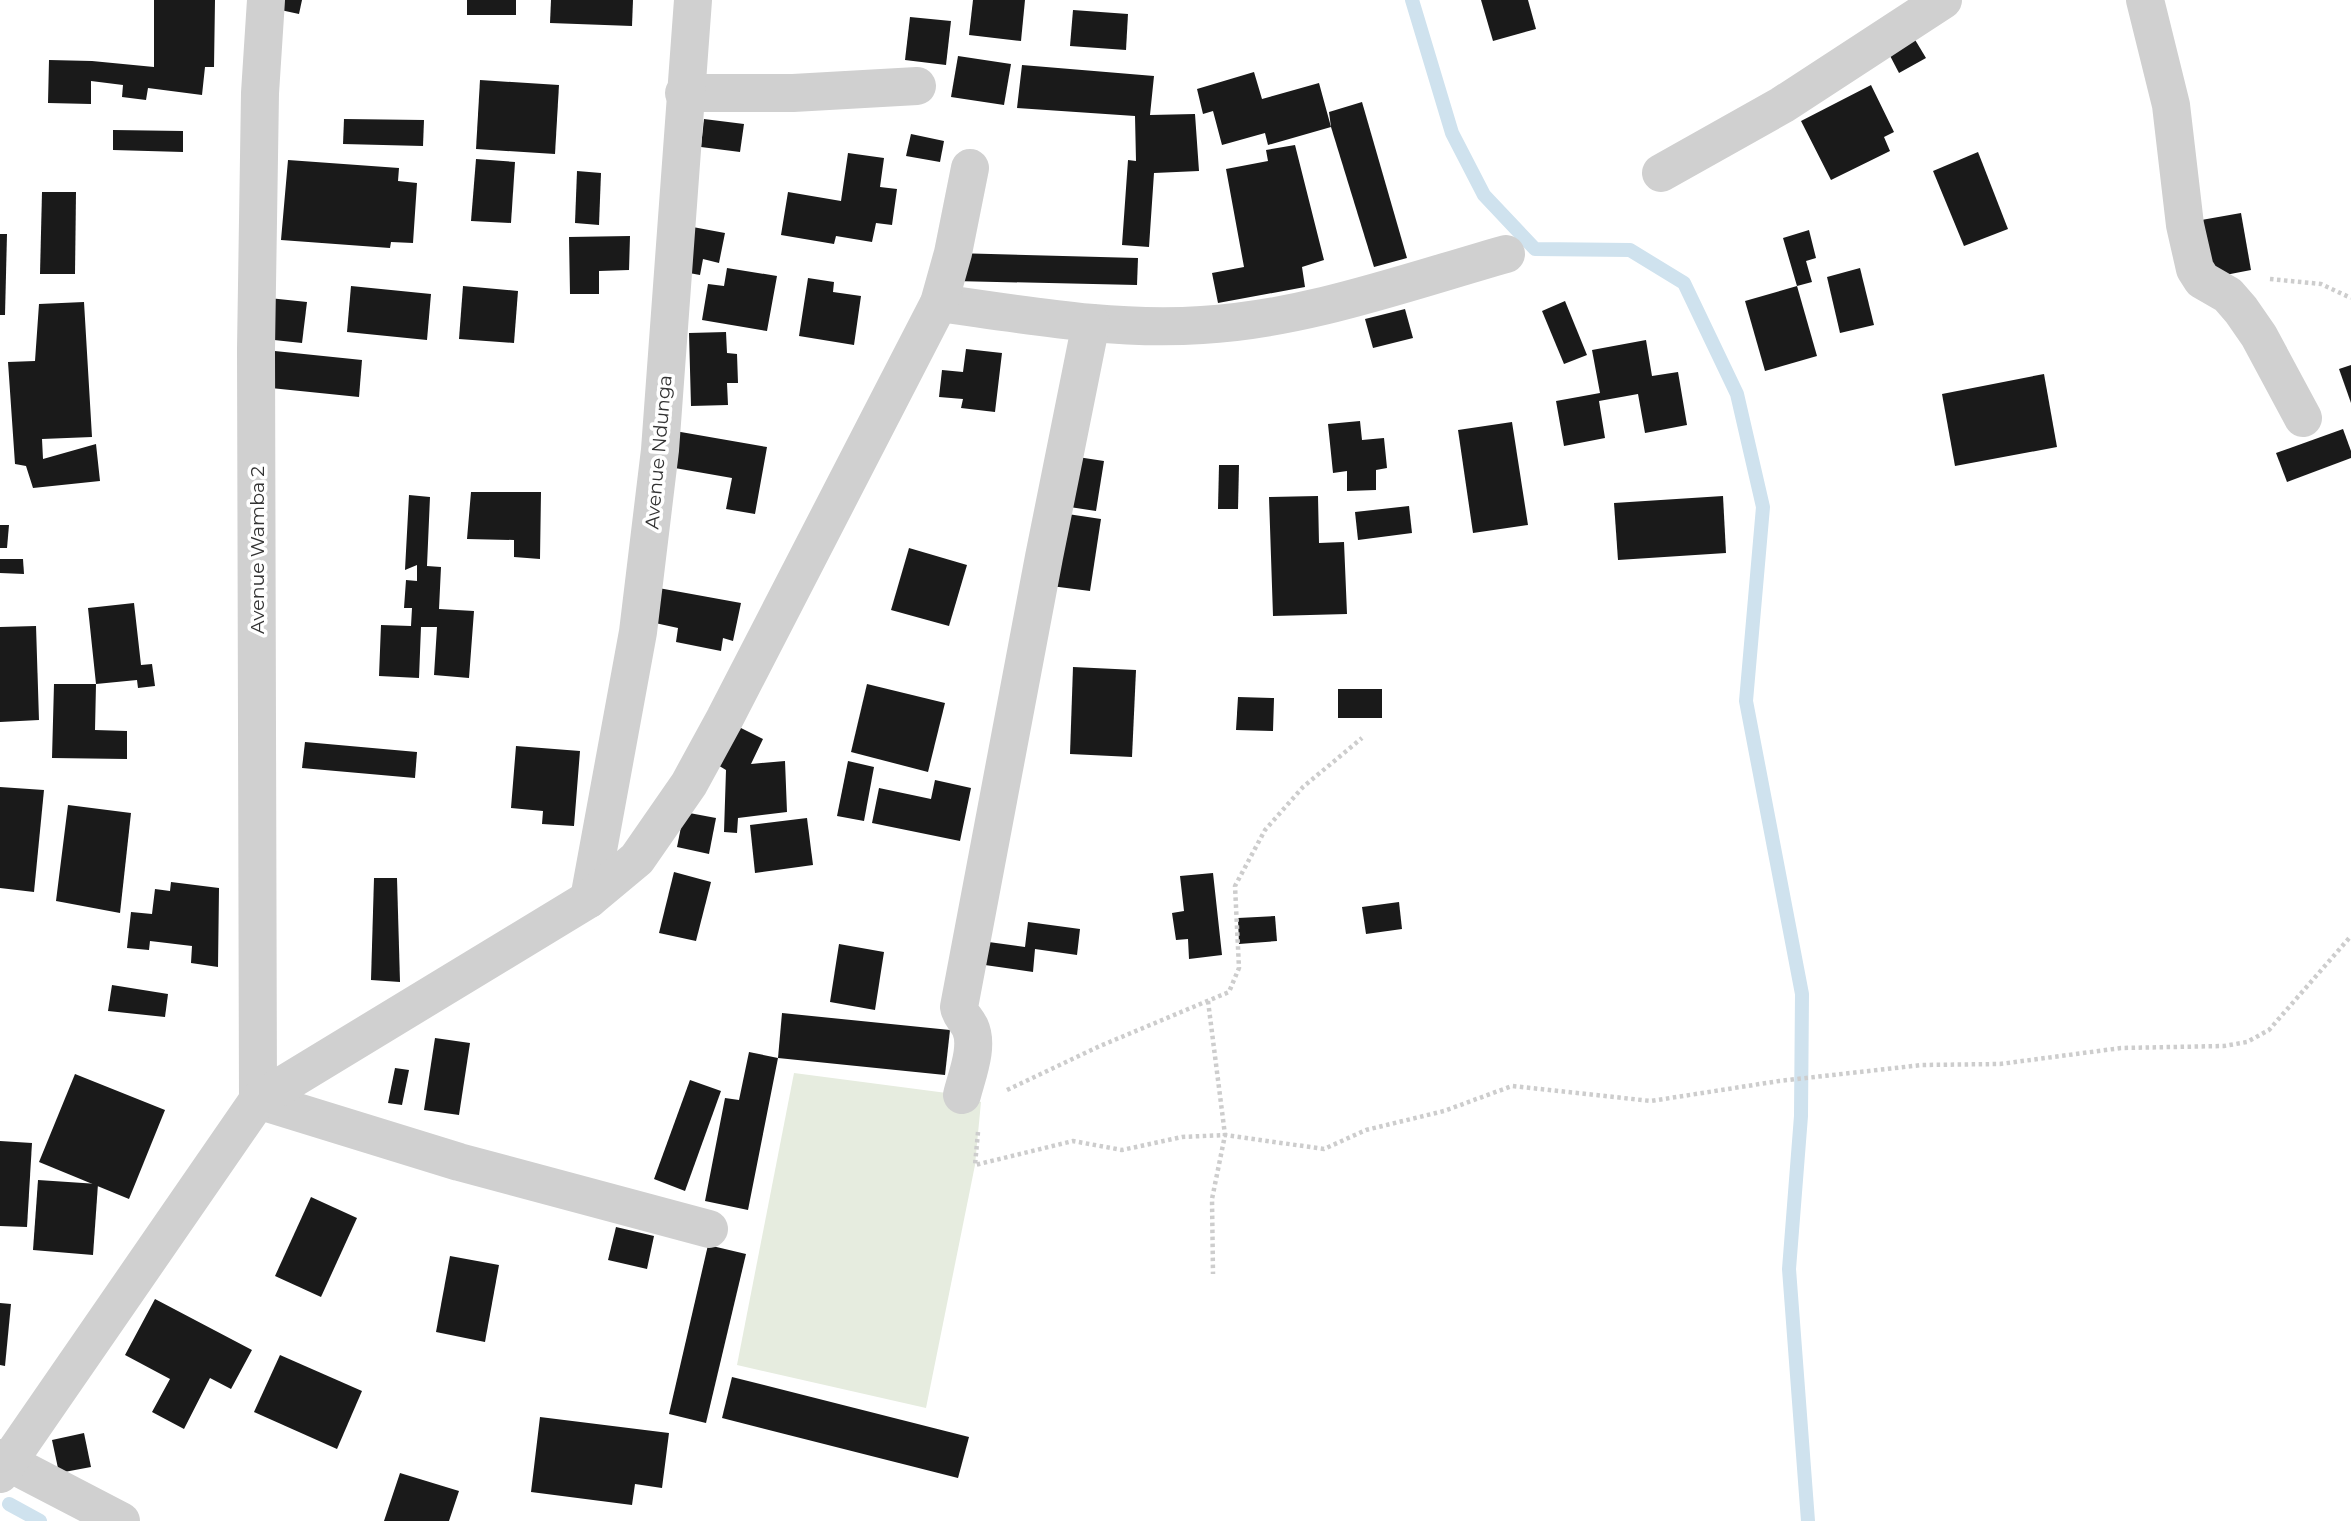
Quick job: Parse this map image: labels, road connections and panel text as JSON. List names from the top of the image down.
{
  "streets": {
    "street": ["Avenue Ndunga", "Avenue Wamba 2"]
  }
}
